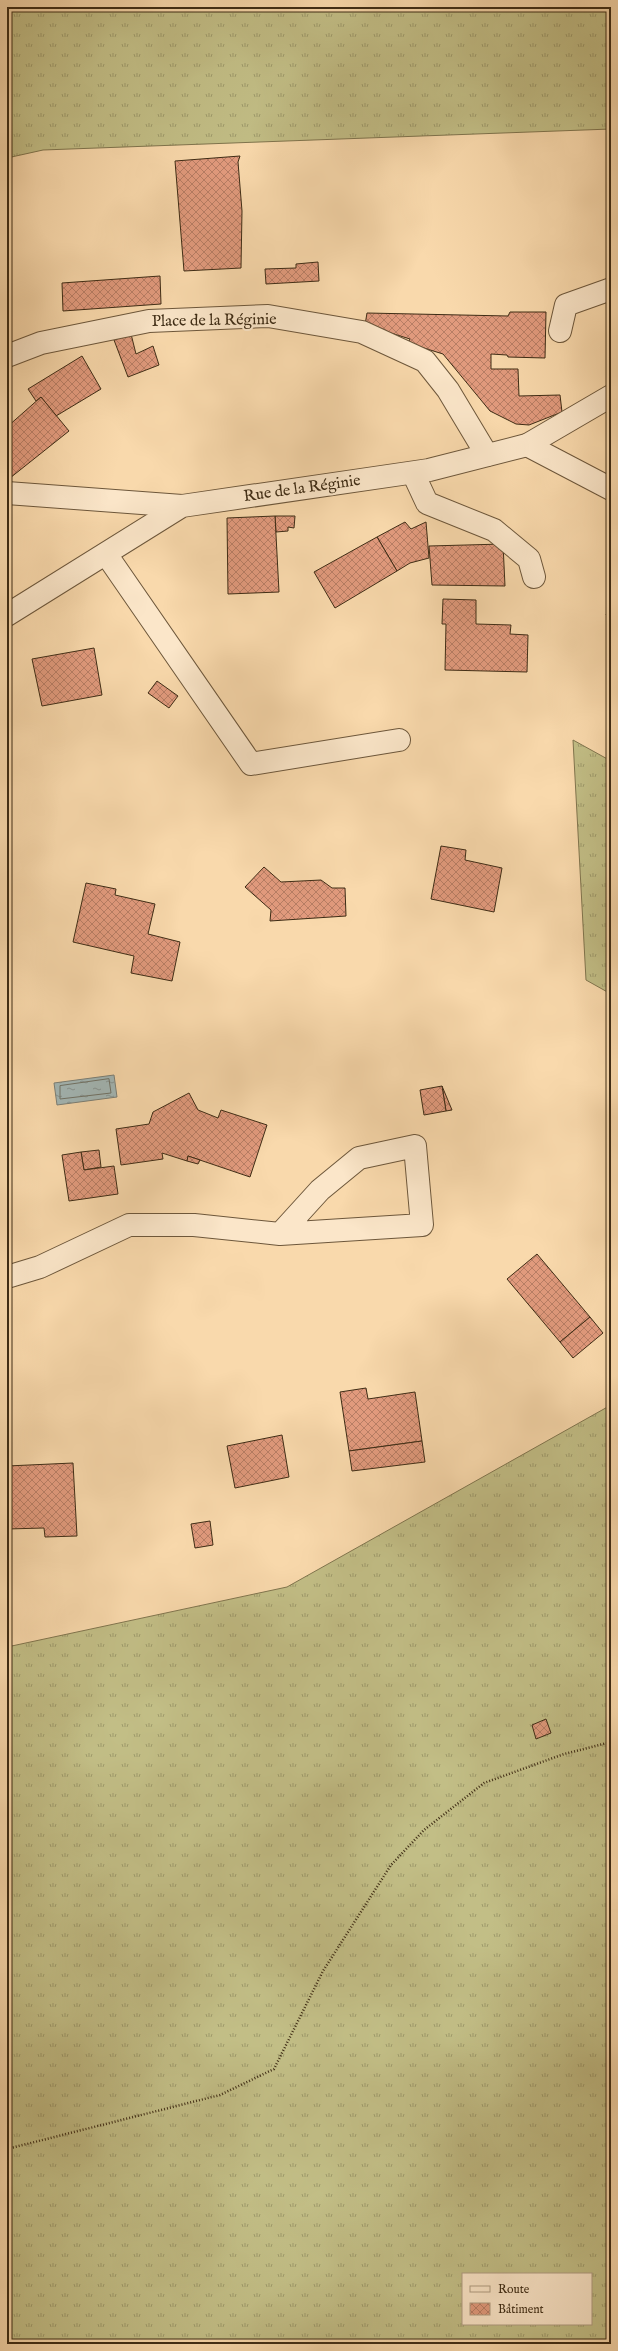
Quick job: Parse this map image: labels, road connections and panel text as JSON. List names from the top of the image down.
{
  "streets": {
    "street": ["Place de la Réginie", "Rue de la Réginie"]
  },
  "crossings": [
    ["Place de la Réginie", "Rue de la Réginie"]
  ],
  "legend": ["Route", "Bâtiment"]
}
